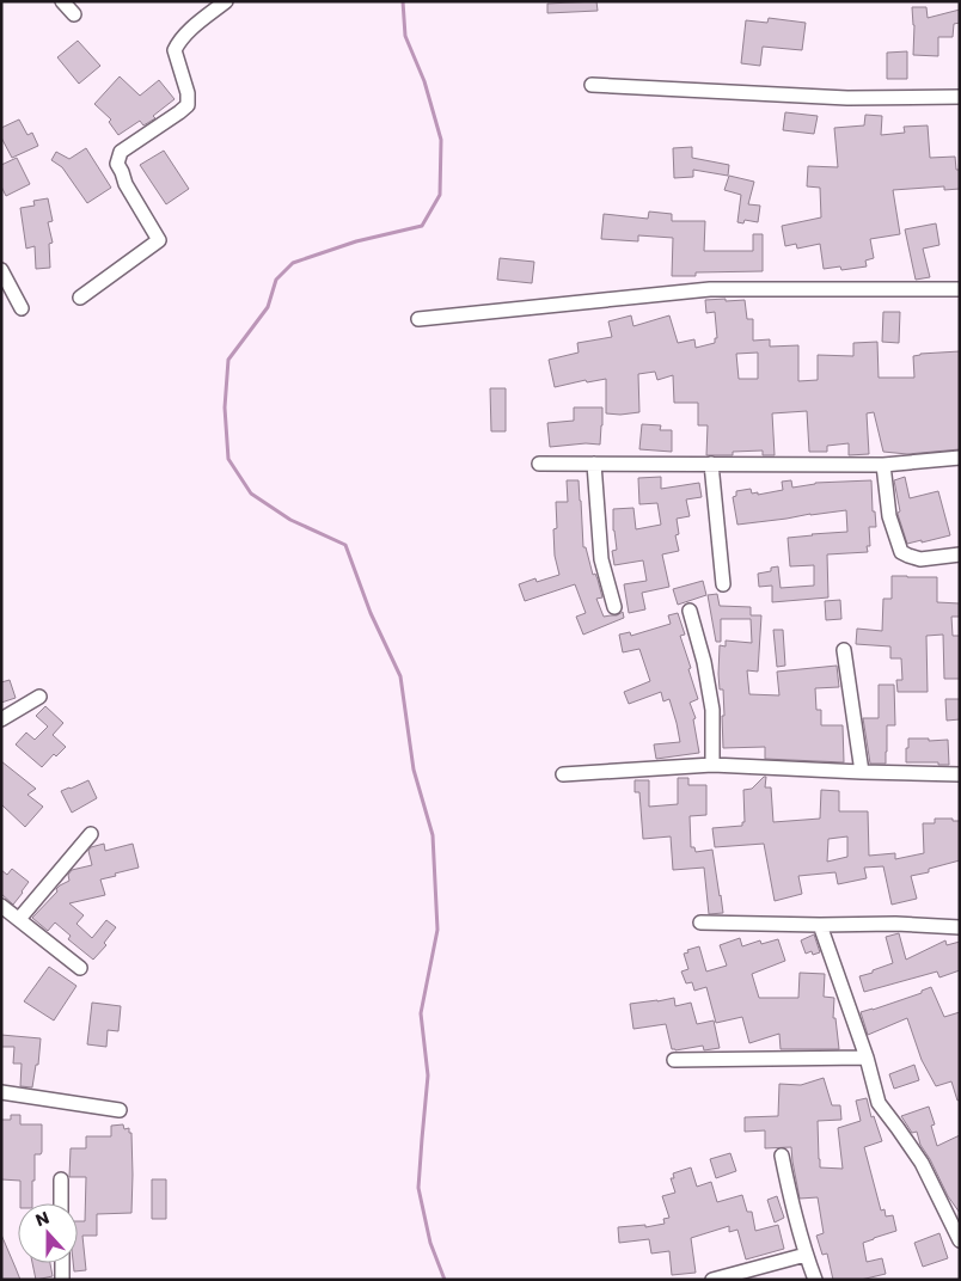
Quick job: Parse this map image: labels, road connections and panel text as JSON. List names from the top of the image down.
{
  "north": "top"
}
